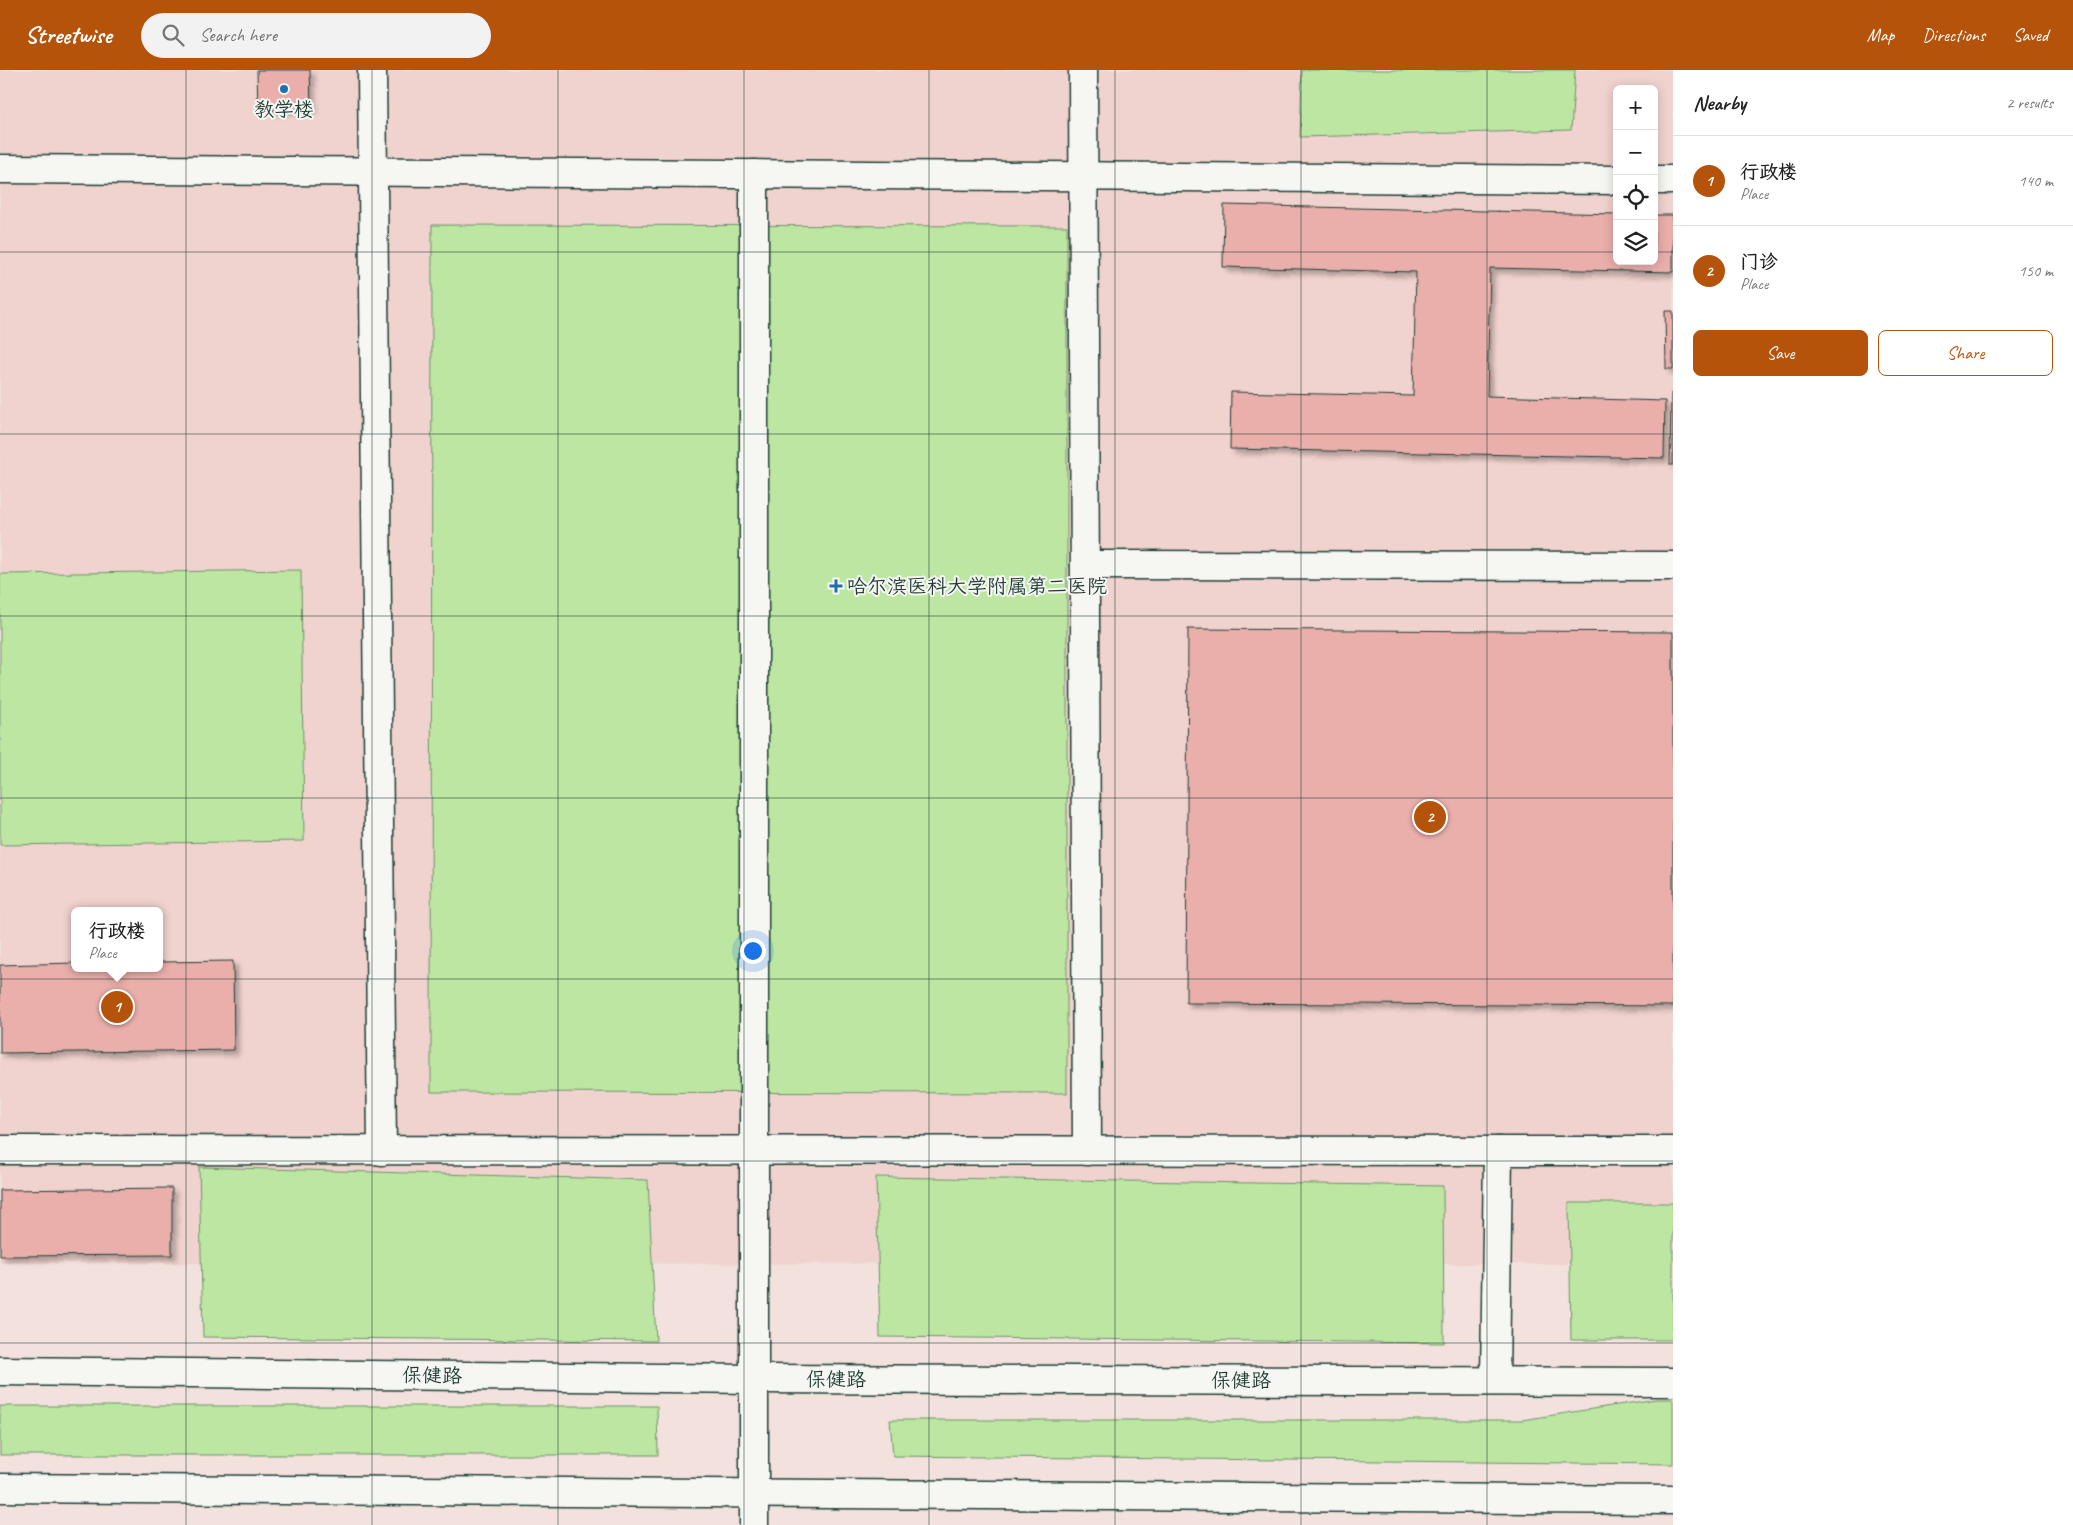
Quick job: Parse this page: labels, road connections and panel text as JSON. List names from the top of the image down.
{
  "streets": {
    "street": ["保健路"]
  },
  "places": {
    "other": ["教学楼"],
    "health": ["哈尔滨医科大学附属第二医院"]
  },
  "page": {
    "header": "Streetwise",
    "search": "Search here",
    "nav": ["Map", "Directions", "Saved"],
    "heading": ["Nearby", "2 results"],
    "map_buttons": ["+", "−"],
    "list": [
      {
        "mark": "1",
        "name": "行政楼",
        "note": "Place",
        "value": "140 m"
      },
      {
        "mark": "2",
        "name": "门诊",
        "note": "Place",
        "value": "150 m"
      }
    ],
    "buttons": ["Save", "Share"],
    "pins": ["2", "1"],
    "popup": ["行政楼", "Place"]
  }
}
